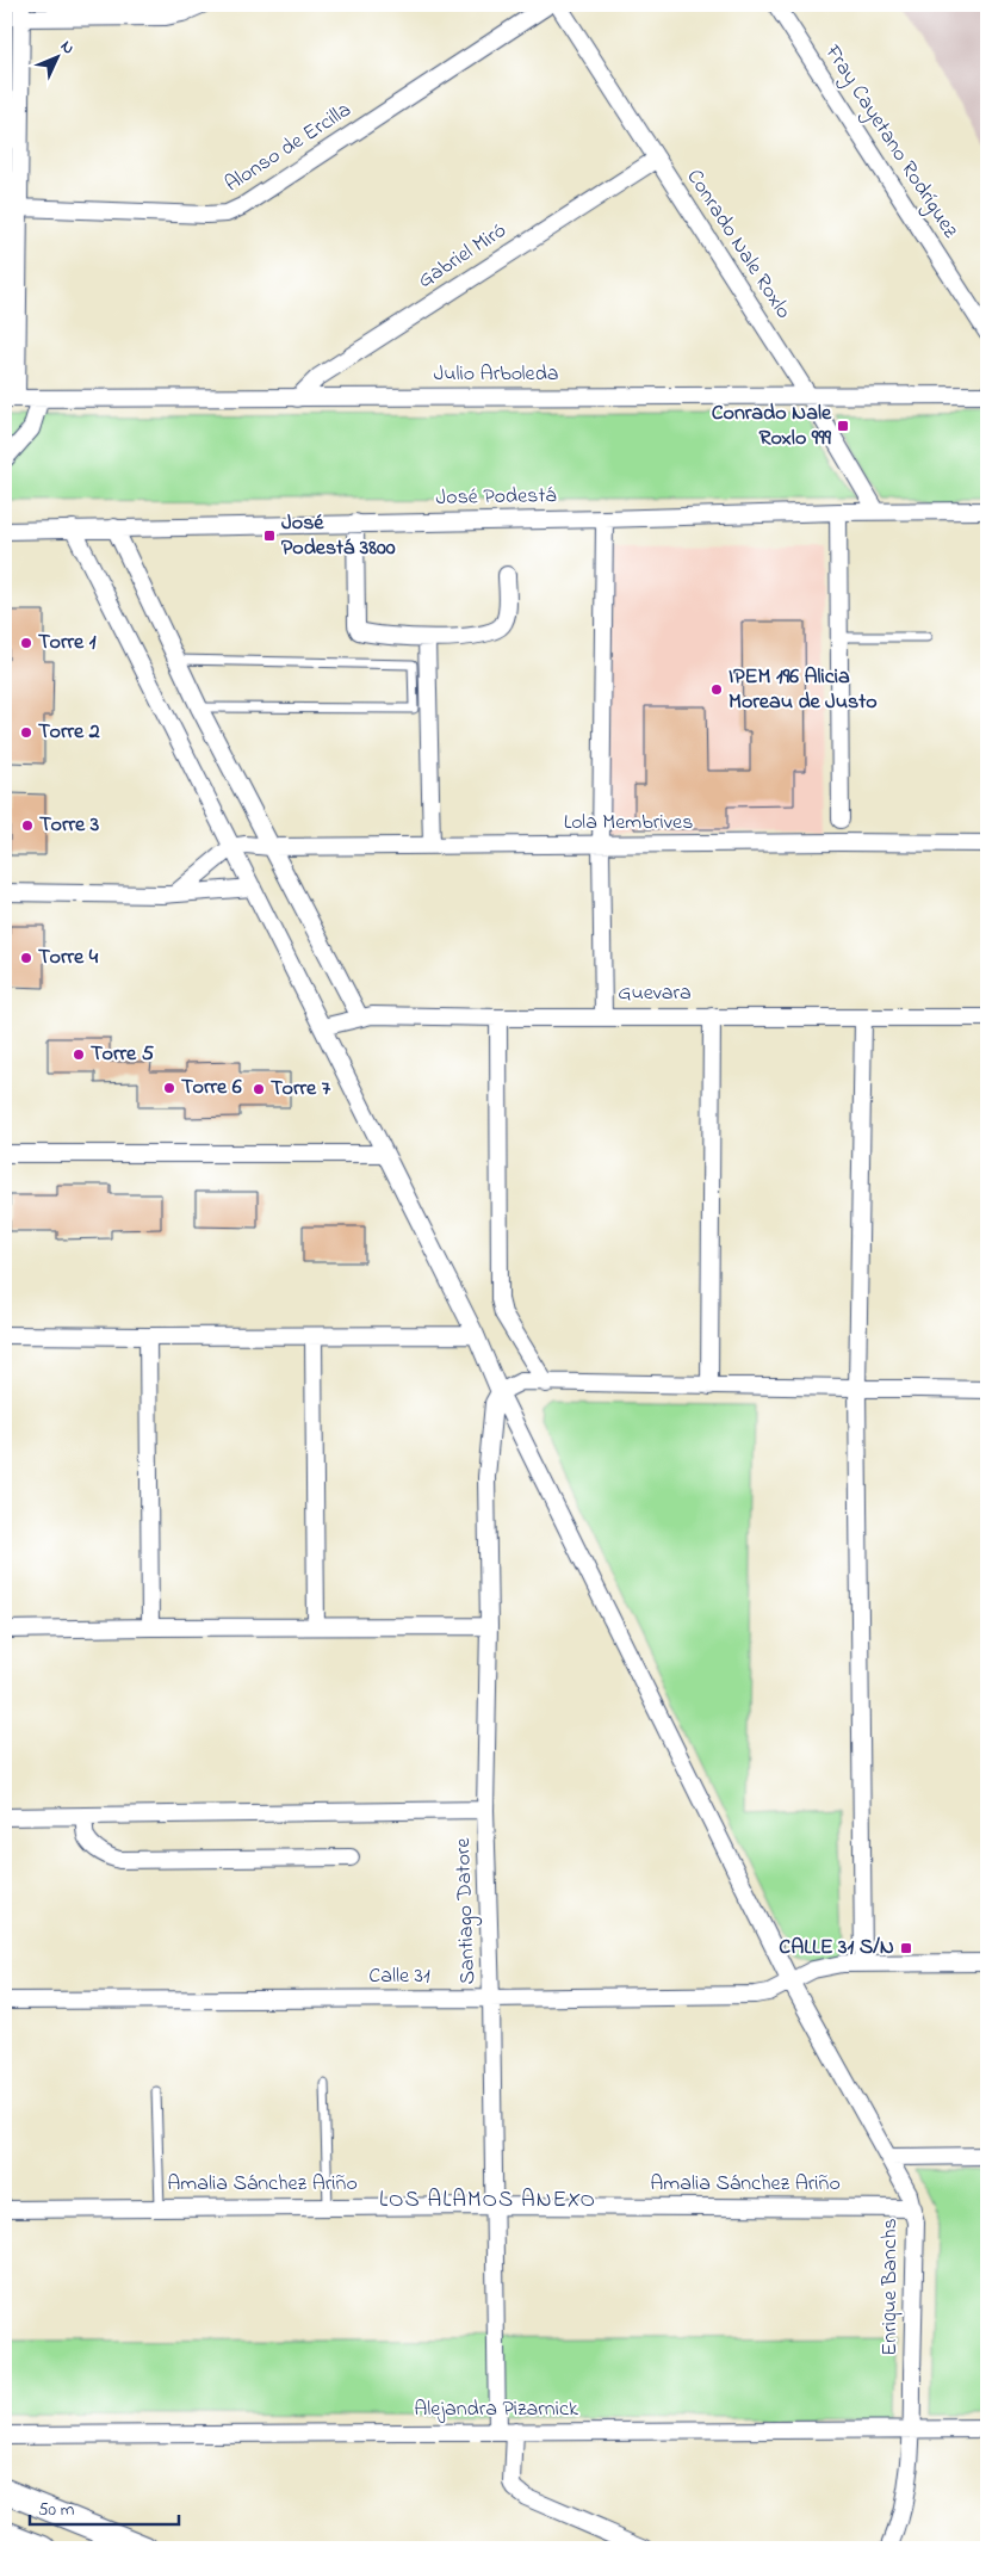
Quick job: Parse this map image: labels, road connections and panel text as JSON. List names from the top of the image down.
{
  "streets": {
    "street": [
      "Fray Cayetano Rodríguez",
      "Alonso de Ercilla",
      "Conrado Nale Roxlo",
      "Gabriel Miró",
      "Julio Arboleda",
      "José Podestá",
      "Lola Membrives",
      "Guevara",
      "Santiago Datore",
      "Calle 31",
      "Amalia Sánchez Ariño",
      "Enrique Banchs",
      "Alejandra Pizarnick"
    ]
  },
  "crossings": [
    ["Conrado Nale Roxlo", "Gabriel Miró"],
    ["Conrado Nale Roxlo", "Julio Arboleda"],
    ["Conrado Nale Roxlo", "José Podestá"],
    ["Gabriel Miró", "Julio Arboleda"],
    ["José Podestá", "Enrique Banchs"],
    ["Lola Membrives", "Enrique Banchs"],
    ["Guevara", "Enrique Banchs"],
    ["Santiago Datore", "Calle 31"],
    ["Santiago Datore", "Amalia Sánchez Ariño"],
    ["Santiago Datore", "Enrique Banchs"],
    ["Santiago Datore", "Alejandra Pizarnick"],
    ["Calle 31", "Enrique Banchs"],
    ["Amalia Sánchez Ariño", "Enrique Banchs"],
    ["Enrique Banchs", "Alejandra Pizarnick"]
  ],
  "districts": ["LOS ALAMOS ANEXO"],
  "places": {
    "transit": ["Conrado Nale Roxlo 999", "José Podestá 3800", "CALLE 31 S/N"],
    "other": [
      "Torre 1",
      "IPEM 196 Alicia Moreau de Justo",
      "Torre 2",
      "Torre 3",
      "Torre 4",
      "Torre 5",
      "Torre 6",
      "Torre 7"
    ]
  },
  "scale_bar": "50 m",
  "north": "top right"
}
